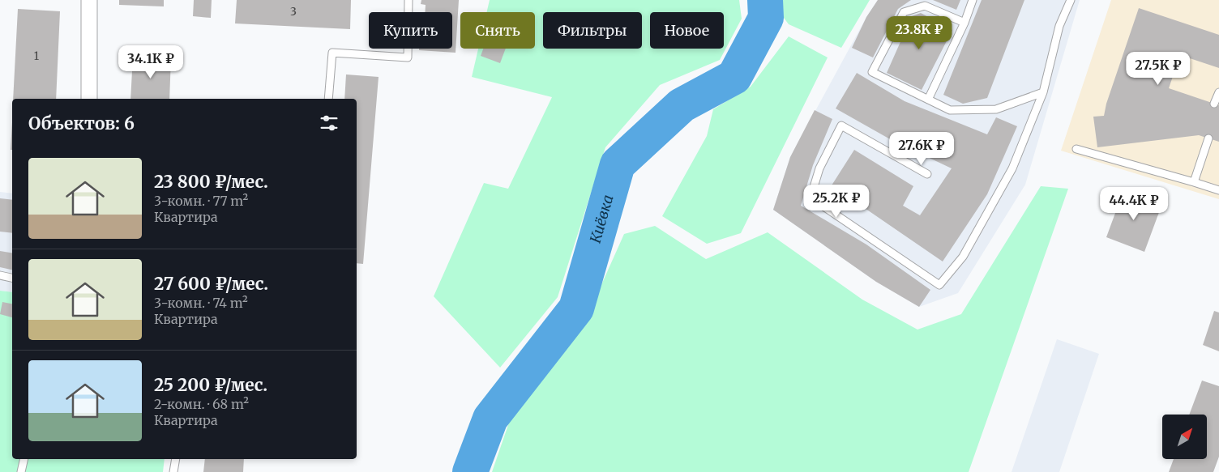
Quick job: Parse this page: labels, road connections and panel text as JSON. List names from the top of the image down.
{
  "water": ["Киёвка"],
  "house_numbers": ["3", "1"],
  "north": "top right",
  "page": {
    "chip": [
      "Купить",
      "Снять",
      "Фильтры",
      "Новое"
    ],
    "price": [
      "23.8K ₽",
      "34.1K ₽",
      "27.5K ₽",
      "27.6K ₽",
      "25.2K ₽",
      "44.4K ₽"
    ],
    "heading": "Объектов: 6",
    "list": [
      {
        "name": "23 800 ₽/мес.",
        "note": "3-комн. · 77 m² · Квартира"
      },
      {
        "name": "27 600 ₽/мес.",
        "note": "3-комн. · 74 m² · Квартира"
      },
      {
        "name": "25 200 ₽/мес.",
        "note": "2-комн. · 68 m² · Квартира"
      }
    ]
  }
}
